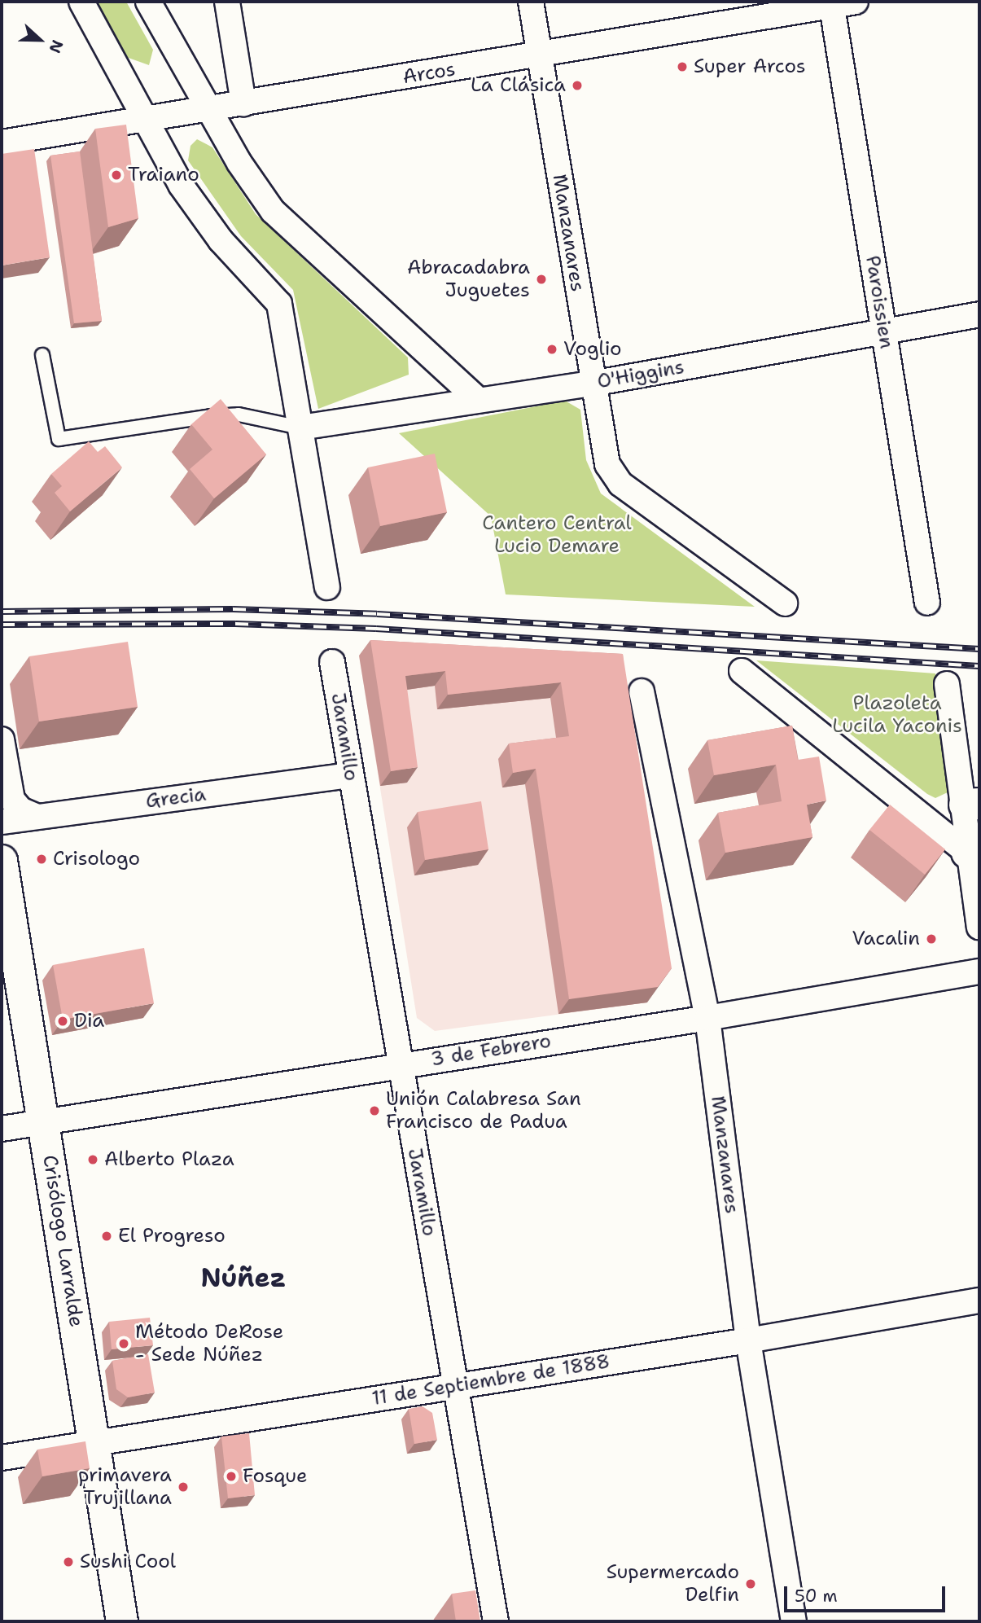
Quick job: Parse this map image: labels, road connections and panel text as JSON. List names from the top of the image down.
{
  "streets": {
    "street": [
      "Arcos",
      "Manzanares",
      "Paroissien",
      "O'Higgins",
      "Jaramillo",
      "Grecia",
      "3 de Febrero",
      "Crisólogo Larralde",
      "11 de Septiembre de 1888"
    ]
  },
  "crossings": [
    ["Arcos", "Manzanares"],
    ["Arcos", "Paroissien"],
    ["Manzanares", "O'Higgins"],
    ["Manzanares", "3 de Febrero"],
    ["Manzanares", "11 de Septiembre de 1888"],
    ["Paroissien", "O'Higgins"],
    ["Jaramillo", "Grecia"],
    ["Jaramillo", "3 de Febrero"],
    ["Jaramillo", "11 de Septiembre de 1888"],
    ["3 de Febrero", "Crisólogo Larralde"],
    ["Crisólogo Larralde", "11 de Septiembre de 1888"]
  ],
  "districts": ["Núñez"],
  "parks": ["Cantero Central Lucio Demare", "Plazoleta Lucila Yaconis"],
  "places": [
    "Super Arcos",
    "La Clásica",
    "Traiano",
    "Abracadabra Juguetes",
    "Voglio",
    "Crisologo",
    "Vacalin",
    "Dia",
    "Unión Calabresa San Francisco de Padua",
    "Alberto Plaza",
    "El Progreso",
    "Método DeRose - Sede Núñez",
    "Fosque",
    "primavera Trujillana",
    "Sushi Cool",
    "Supermercado Delfin"
  ],
  "scale_bar": "50 m",
  "north": "right"
}
